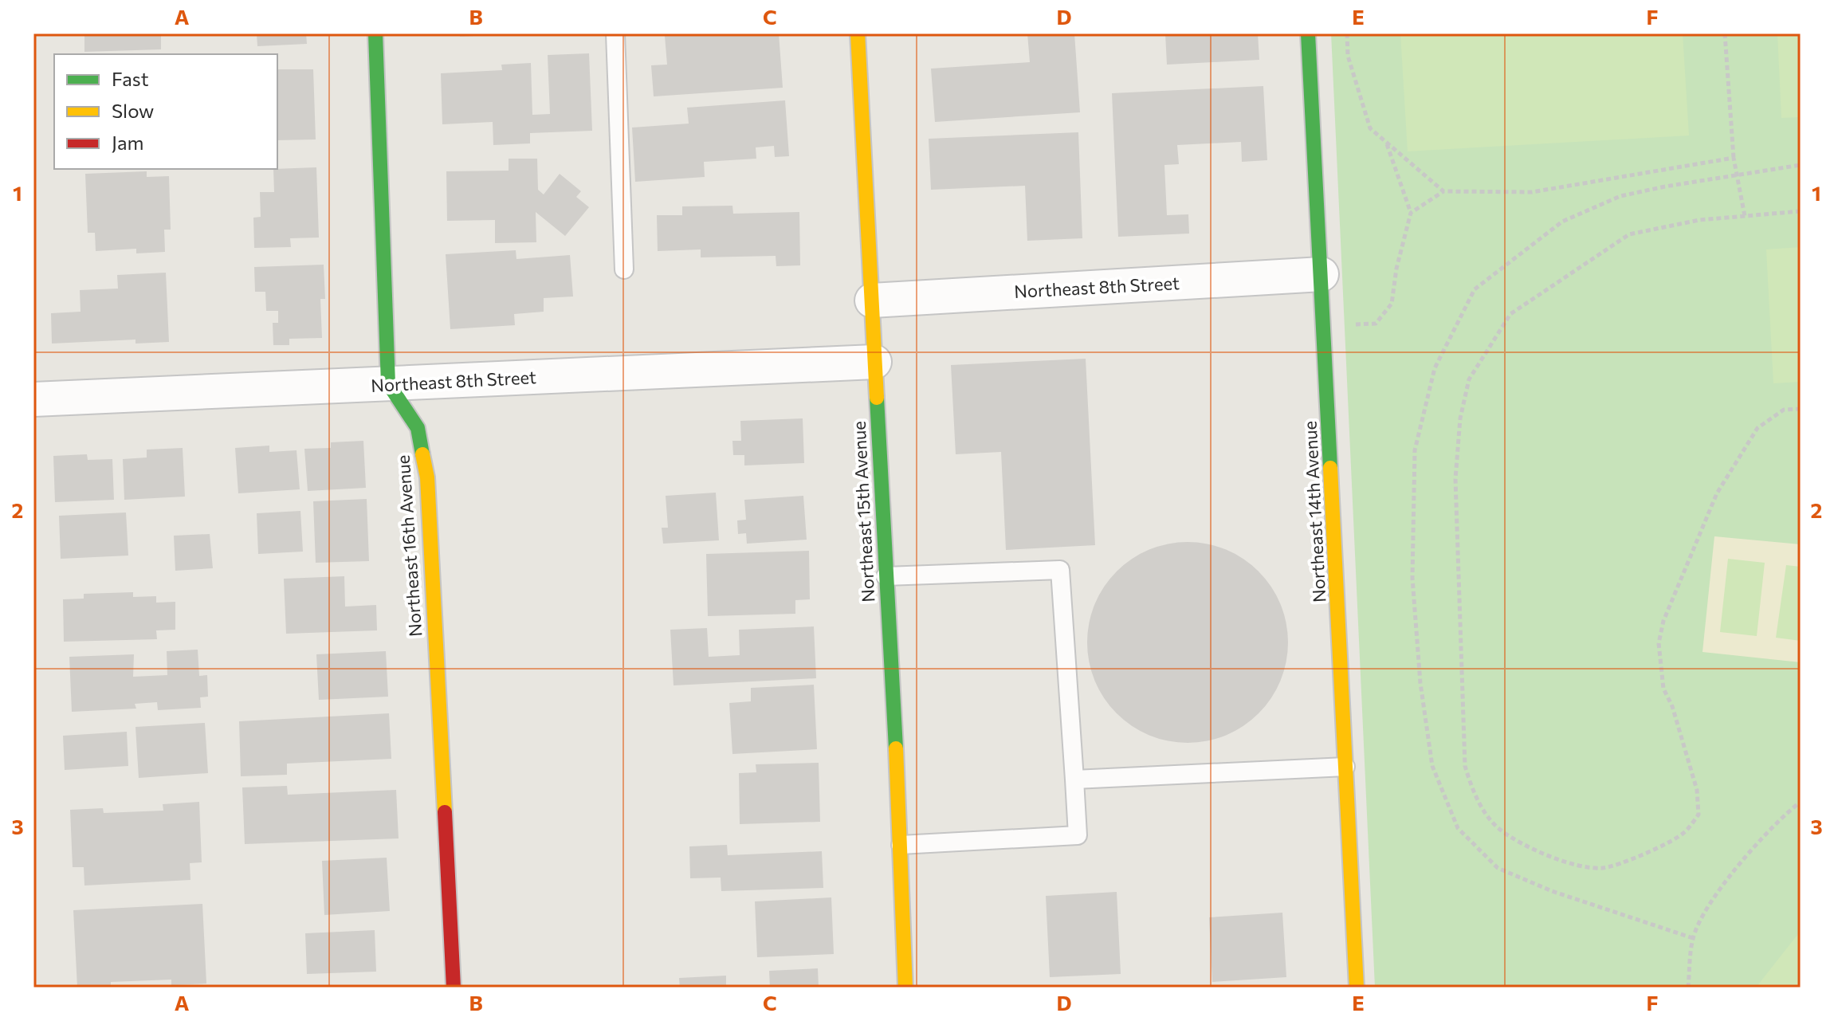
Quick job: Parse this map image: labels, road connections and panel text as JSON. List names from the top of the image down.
{
  "streets": {
    "street": [
      "Northeast 8th Street",
      "Northeast 15th Avenue",
      "Northeast 14th Avenue",
      "Northeast 16th Avenue"
    ]
  },
  "crossings": [
    ["Northeast 8th Street", "Northeast 15th Avenue"],
    ["Northeast 8th Street", "Northeast 14th Avenue"],
    ["Northeast 8th Street", "Northeast 16th Avenue"]
  ],
  "legend": ["Fast", "Slow", "Jam"],
  "grid": {
    "columns": [
      "A",
      "B",
      "C",
      "D",
      "E",
      "F"
    ],
    "rows": ["1", "2", "3"]
  }
}
